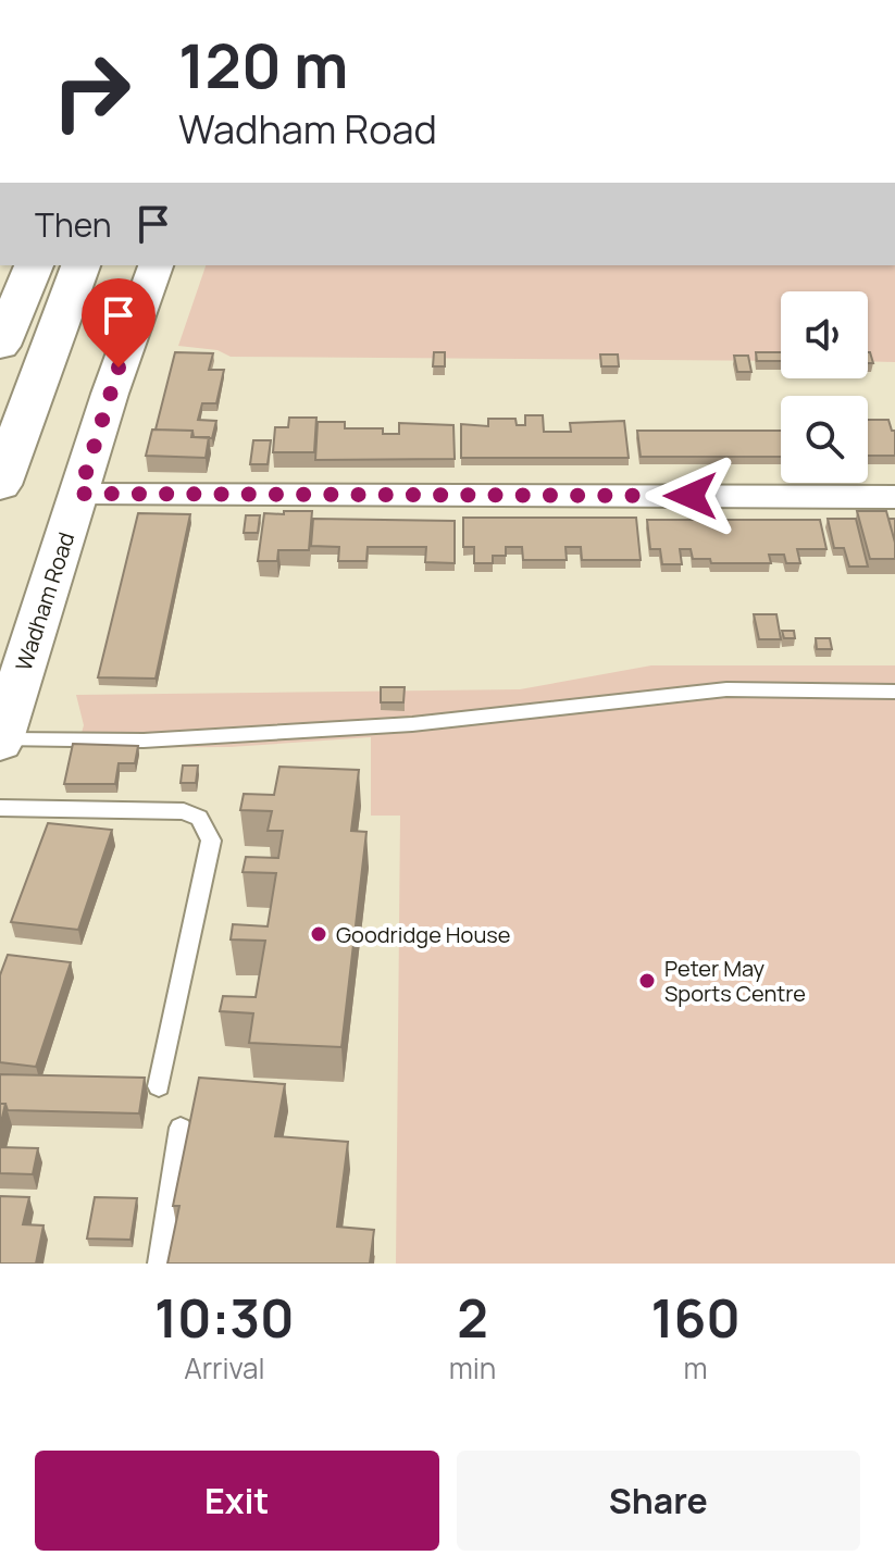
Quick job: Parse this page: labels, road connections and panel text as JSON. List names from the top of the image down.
{
  "streets": {
    "street": ["Wadham Road"]
  },
  "places": ["Goodridge House", "Peter May Sports Centre"],
  "page": {
    "turn": ["120 m", "Wadham Road"],
    "then": "Then",
    "eta": [
      "10:30",
      "Arrival",
      "2",
      "min",
      "160",
      "m"
    ],
    "buttons": ["Exit", "Share"]
  }
}
